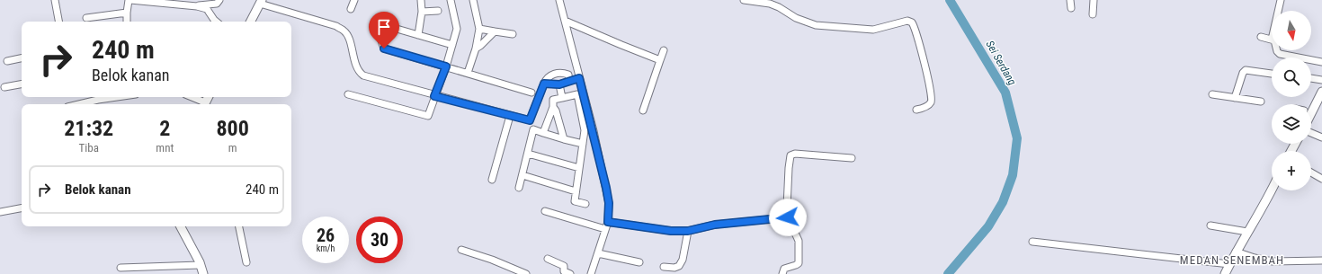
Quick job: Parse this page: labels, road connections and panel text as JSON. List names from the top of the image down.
{
  "districts": ["MEDAN SENEMBAH"],
  "water": ["Sei Serdang"],
  "north": "bottom",
  "page": {
    "map_buttons": "+",
    "turn": ["240 m", "Belok kanan"],
    "eta": [
      "21:32",
      "Tiba",
      "2",
      "mnt",
      "800",
      "m"
    ],
    "list": [
      {
        "name": "Belok kanan",
        "value": "240 m"
      }
    ],
    "speed": "26 km/h",
    "limit": "30"
  }
}
